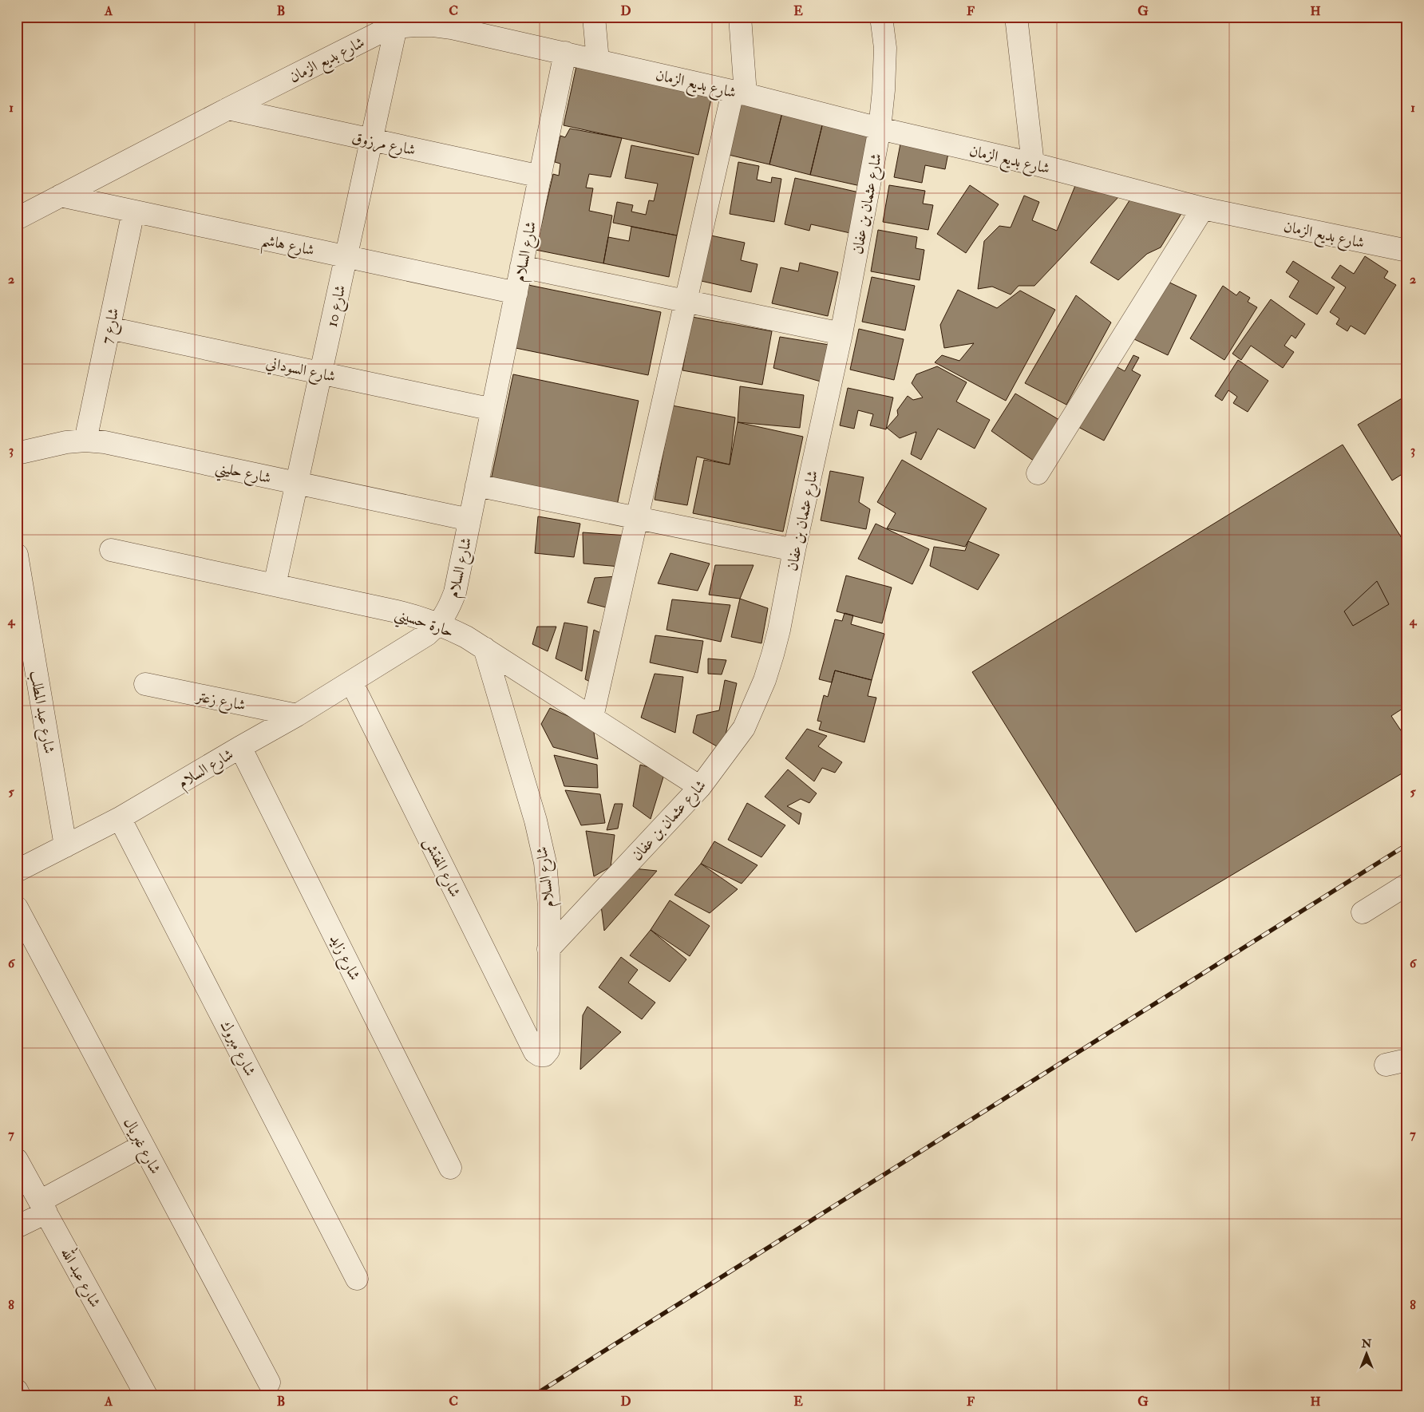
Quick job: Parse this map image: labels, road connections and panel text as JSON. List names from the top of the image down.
{
  "streets": {
    "street": [
      "شارع بديع الزمان",
      "شارع مرزوق",
      "شارع عثمان بن عفان",
      "شارع هاشم",
      "شارع السلام",
      "شارع 10",
      "شارع 7",
      "شارع السوداني",
      "شارع حليني",
      "حارة حسيني",
      "شارع زعتر",
      "شارع عبد المطلب",
      "شارع المفتش",
      "شارع زايد",
      "شارع مبروك",
      "شارع غبريال",
      "شارع عبد الله"
    ]
  },
  "crossings": [
    ["شارع بديع الزمان", "شارع مرزوق"],
    ["شارع بديع الزمان", "شارع عثمان بن عفان"],
    ["شارع بديع الزمان", "شارع هاشم"],
    ["شارع بديع الزمان", "شارع السلام"],
    ["شارع بديع الزمان", "شارع 10"],
    ["شارع مرزوق", "شارع السلام"],
    ["شارع مرزوق", "شارع 10"],
    ["شارع عثمان بن عفان", "شارع السلام"],
    ["شارع عثمان بن عفان", "حارة حسيني"],
    ["شارع هاشم", "شارع السلام"],
    ["شارع هاشم", "شارع 10"],
    ["شارع هاشم", "شارع 7"],
    ["شارع السلام", "شارع السوداني"],
    ["شارع السلام", "شارع حليني"],
    ["شارع السلام", "حارة حسيني"],
    ["شارع السلام", "شارع زعتر"],
    ["شارع السلام", "شارع عبد المطلب"],
    ["شارع السلام", "شارع المفتش"],
    ["شارع السلام", "شارع زايد"],
    ["شارع السلام", "شارع مبروك"],
    ["شارع 10", "شارع السوداني"],
    ["شارع 10", "شارع حليني"],
    ["شارع 10", "حارة حسيني"],
    ["شارع 7", "شارع السوداني"],
    ["شارع 7", "شارع حليني"]
  ],
  "north": "top",
  "grid": {
    "columns": [
      "A",
      "B",
      "C",
      "D",
      "E",
      "F",
      "G",
      "H"
    ],
    "rows": [
      "1",
      "2",
      "3",
      "4",
      "5",
      "6",
      "7",
      "8"
    ]
  }
}
